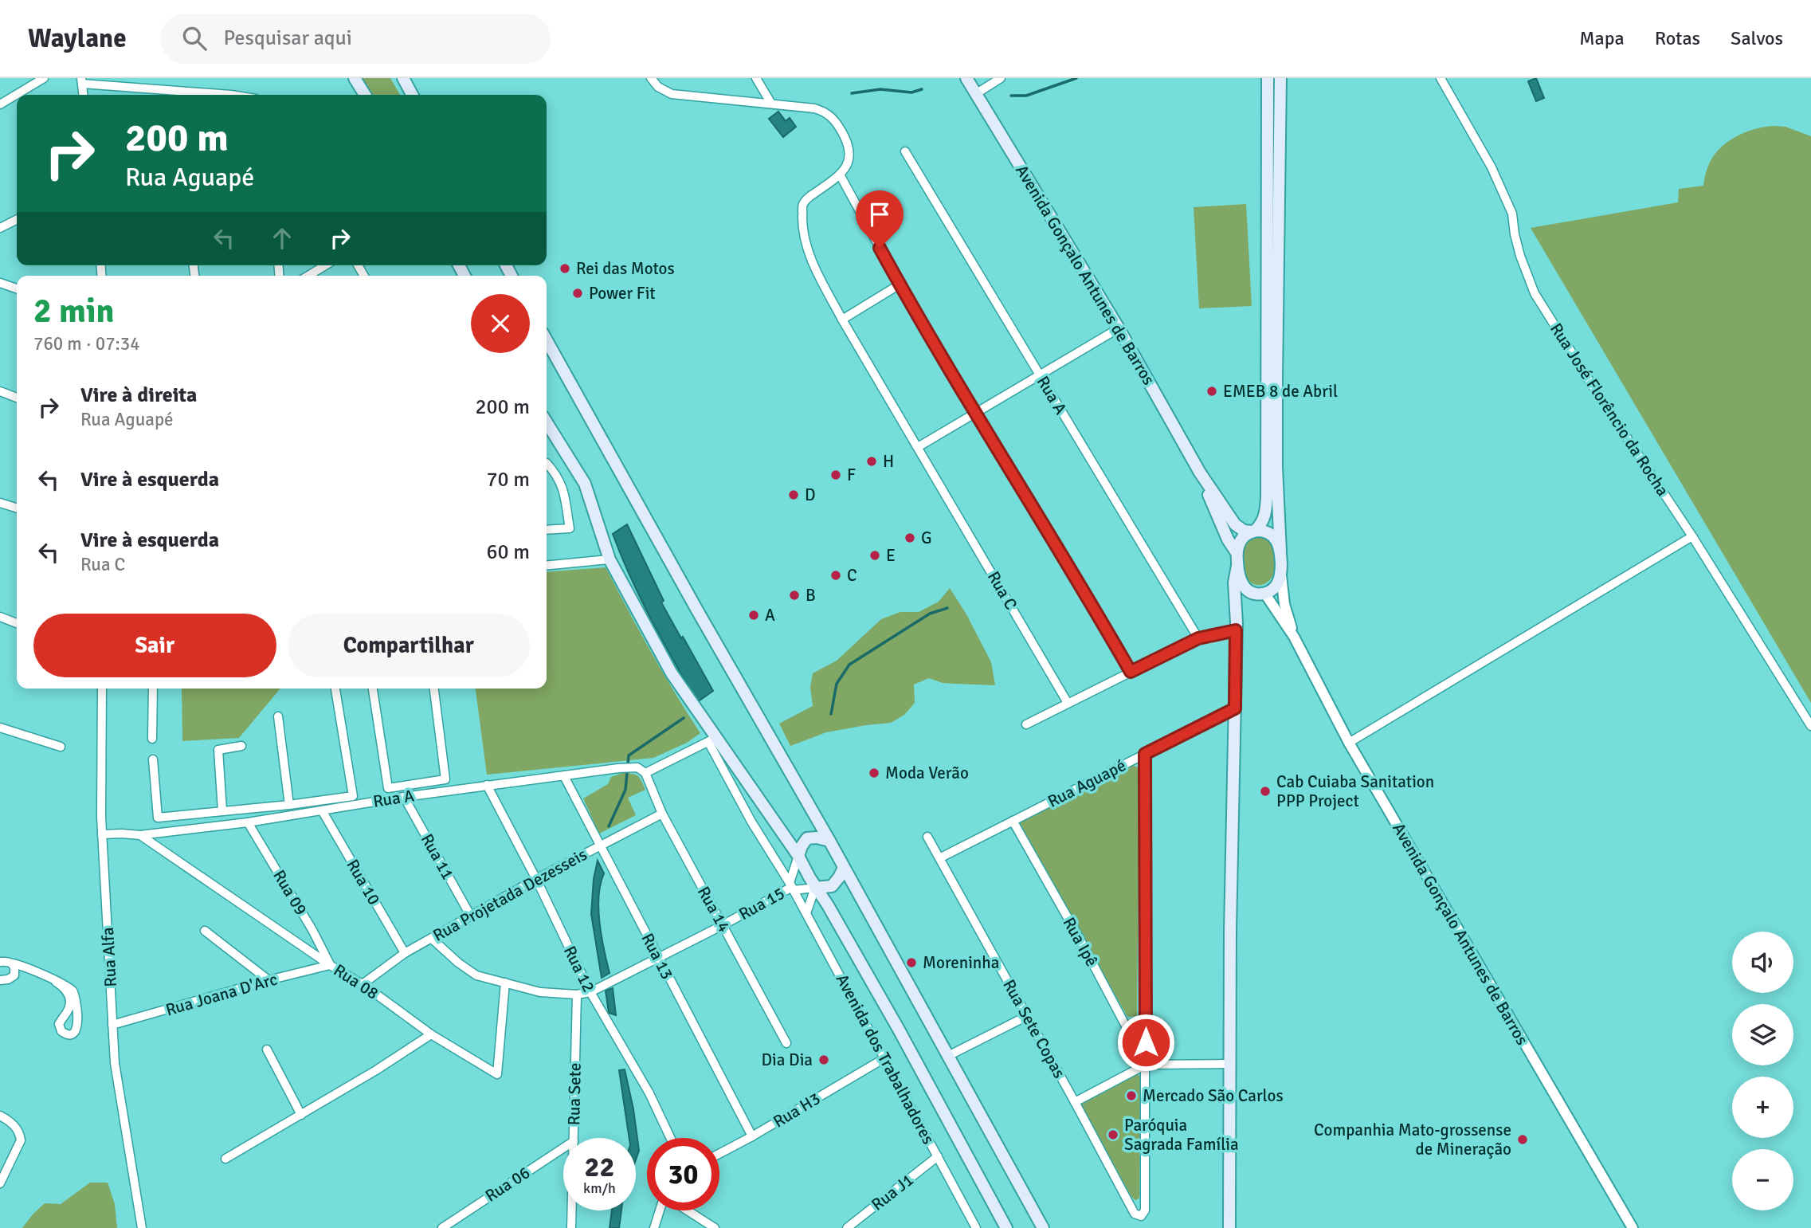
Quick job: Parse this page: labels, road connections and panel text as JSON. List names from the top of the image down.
{
  "streets": {
    "main road": ["Avenida Gonçalo Antunes de Barros"],
    "street": [
      "Rua A",
      "Rua José Florêncio da Rocha",
      "Rua C",
      "Rua Aguapé",
      "Rua 11",
      "Rua 10",
      "Rua 09",
      "Rua Projetada Dezesseis",
      "Rua 15",
      "Rua 14",
      "Rua Ipê",
      "Rua 13",
      "Rua Alfa",
      "Rua 12",
      "Rua 08",
      "Rua Joana D'Arc",
      "Rua Sete Copas",
      "Avenida dos Trabalhadores",
      "Rua Sete",
      "Rua H3",
      "Rua 06",
      "Rua J1"
    ]
  },
  "crossings": [
    ["Rua A", "Rua 11"],
    ["Rua A", "Rua 10"],
    ["Rua A", "Rua 09"],
    ["Rua A", "Rua 14"],
    ["Rua A", "Rua 13"],
    ["Rua A", "Rua Alfa"],
    ["Rua A", "Rua 12"],
    ["Rua A", "Rua 08"],
    ["Rua Aguapé", "Rua Ipê"],
    ["Rua Aguapé", "Rua Sete Copas"],
    ["Rua 11", "Rua Projetada Dezesseis"],
    ["Rua 10", "Rua Projetada Dezesseis"],
    ["Rua 09", "Rua 08"],
    ["Rua 09", "Rua Joana D'Arc"],
    ["Rua Projetada Dezesseis", "Rua 14"],
    ["Rua Projetada Dezesseis", "Rua 13"],
    ["Rua Projetada Dezesseis", "Rua 12"],
    ["Rua Projetada Dezesseis", "Rua 08"],
    ["Rua 15", "Rua 14"],
    ["Rua 15", "Rua 13"],
    ["Rua 15", "Rua 12"],
    ["Rua 15", "Avenida dos Trabalhadores"],
    ["Rua Ipê", "Rua Sete Copas"],
    ["Rua 13", "Rua H3"],
    ["Rua Alfa", "Rua Joana D'Arc"],
    ["Rua 08", "Rua Joana D'Arc"],
    ["Avenida dos Trabalhadores", "Rua H3"],
    ["Avenida dos Trabalhadores", "Rua J1"]
  ],
  "places": [
    "Rei das Motos",
    "Power Fit",
    "EMEB 8 de Abril",
    "H",
    "F",
    "D",
    "G",
    "E",
    "C",
    "B",
    "A",
    "Moda Verão",
    "Cab Cuiaba Sanitation PPP Project",
    "Moreninha",
    "Dia Dia",
    "Mercado São Carlos",
    "Paróquia Sagrada Família",
    "Companhia Mato-grossense de Mineração"
  ],
  "page": {
    "header": "Waylane",
    "search": "Pesquisar aqui",
    "nav": ["Mapa", "Rotas", "Salvos"],
    "turn": ["200 m", "Rua Aguapé"],
    "heading": ["2 min", "760 m · 07:34"],
    "list": [
      {
        "name": "Vire à direita",
        "note": "Rua Aguapé",
        "value": "200 m"
      },
      {
        "name": "Vire à esquerda",
        "value": "70 m"
      },
      {
        "name": "Vire à esquerda",
        "note": "Rua C",
        "value": "60 m"
      }
    ],
    "buttons": ["Sair", "Compartilhar"],
    "map_buttons": ["+", "−"],
    "speed": "22 km/h",
    "limit": "30"
  }
}
